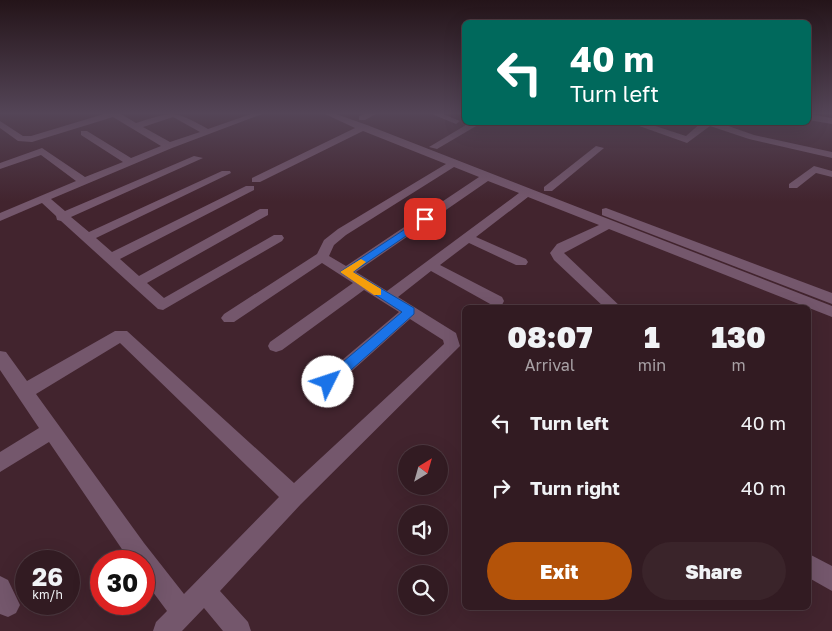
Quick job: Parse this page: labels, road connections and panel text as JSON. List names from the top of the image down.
{
  "north": "top right",
  "page": {
    "turn": ["40 m", "Turn left"],
    "eta": [
      "08:07",
      "Arrival",
      "1",
      "min",
      "130",
      "m"
    ],
    "list": [
      {
        "name": "Turn left",
        "value": "40 m"
      },
      {
        "name": "Turn right",
        "value": "40 m"
      }
    ],
    "buttons": ["Exit", "Share"],
    "speed": "26 km/h",
    "limit": "30"
  }
}
